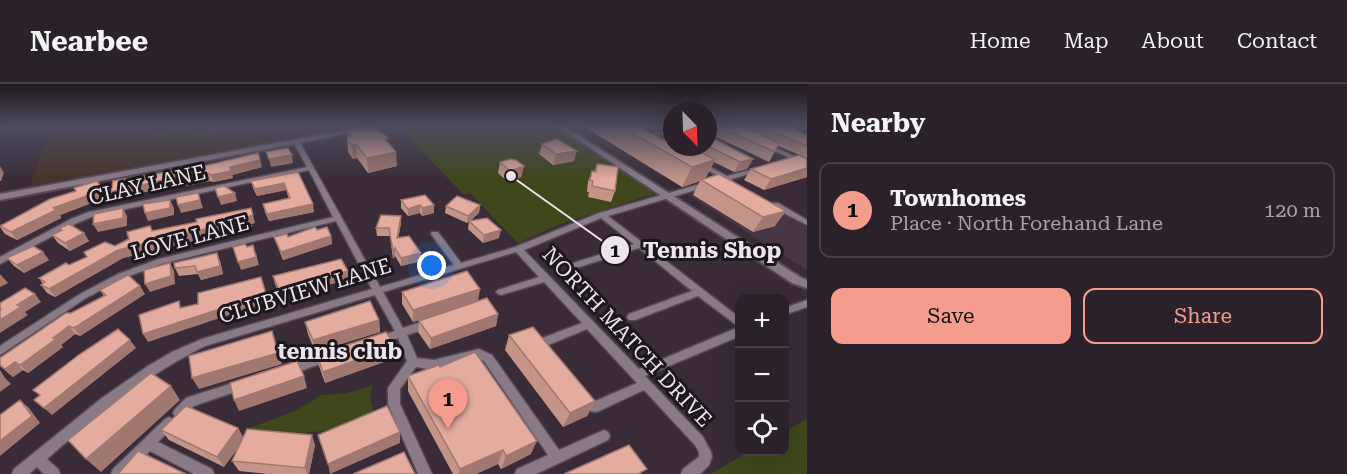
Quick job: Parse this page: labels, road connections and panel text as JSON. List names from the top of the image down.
{
  "streets": {
    "street": [
      "CLAY LANE",
      "LOVE LANE",
      "CLUBVIEW LANE",
      "NORTH MATCH DRIVE"
    ]
  },
  "crossings": [
    ["CLUBVIEW LANE", "NORTH MATCH DRIVE"]
  ],
  "districts": ["tennis club"],
  "places": ["Tennis Shop"],
  "north": "bottom right",
  "page": {
    "header": "Nearbee",
    "nav": [
      "Home",
      "Map",
      "About",
      "Contact"
    ],
    "heading": "Nearby",
    "list": [
      {
        "mark": "1",
        "name": "Townhomes",
        "note": "Place · North Forehand Lane",
        "value": "120 m"
      }
    ],
    "buttons": ["Save", "Share"],
    "map_buttons": ["+", "−"],
    "pins": "1"
  }
}
